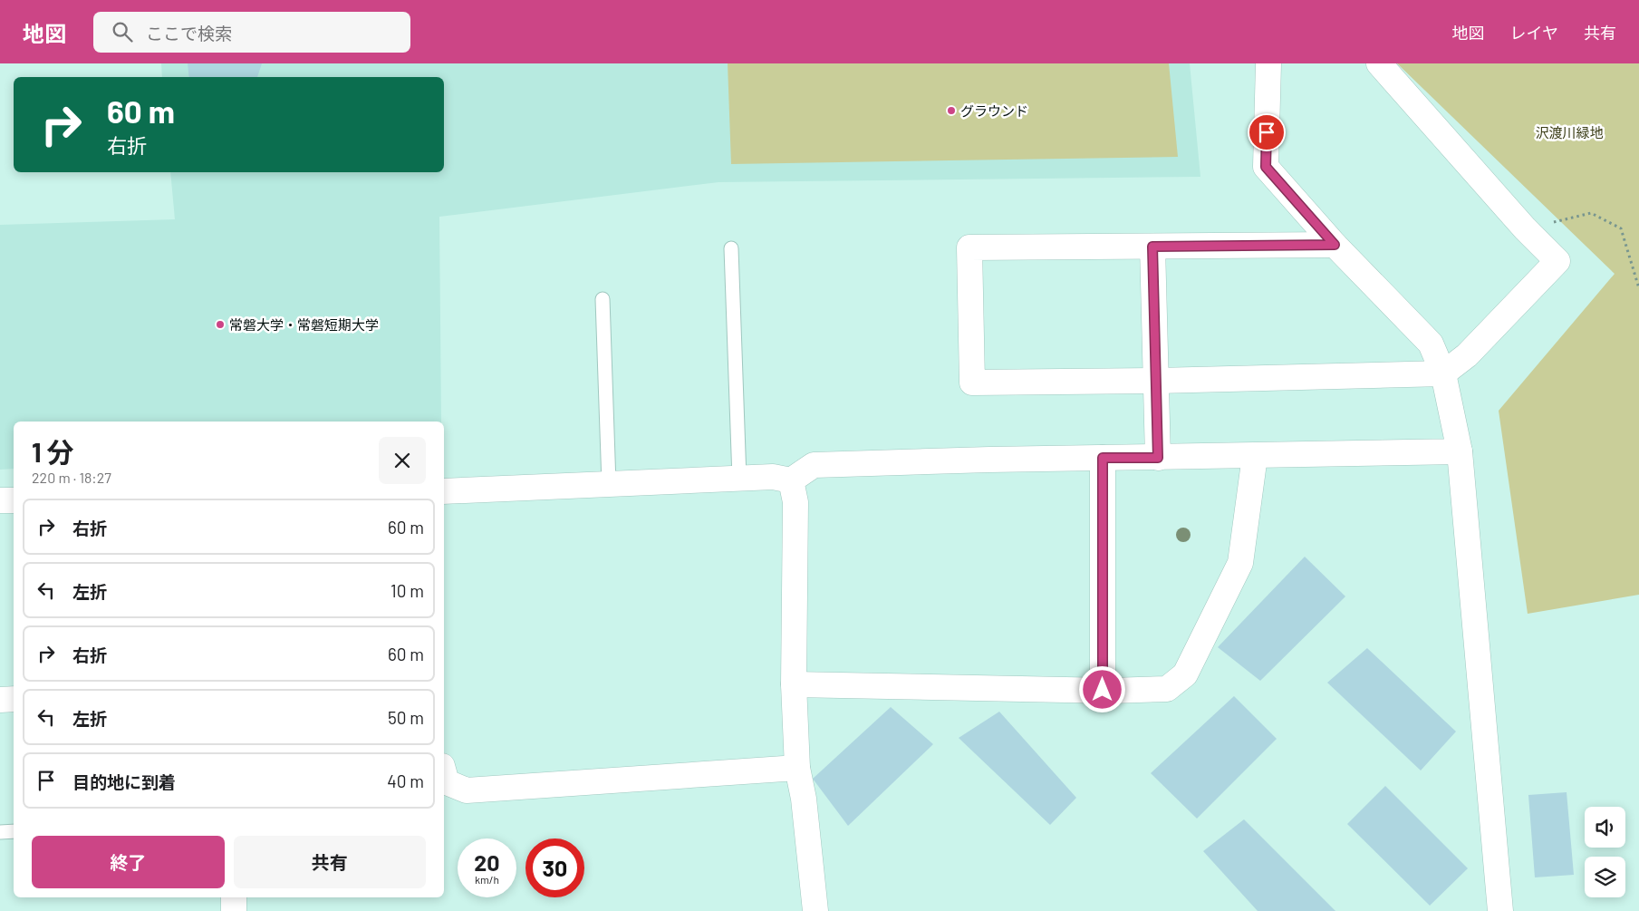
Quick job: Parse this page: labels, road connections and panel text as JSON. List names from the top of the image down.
{
  "parks": ["沢渡川緑地"],
  "places": ["グラウンド", "常磐大学・常磐短期大学"],
  "page": {
    "header": "地図",
    "search": "ここで検索",
    "nav": ["地図", "レイヤ", "共有"],
    "turn": ["60 m", "右折"],
    "heading": ["1 分", "220 m · 18:27"],
    "list": [
      {
        "name": "右折",
        "value": "60 m"
      },
      {
        "name": "左折",
        "value": "10 m"
      },
      {
        "name": "右折",
        "value": "60 m"
      },
      {
        "name": "左折",
        "value": "50 m"
      },
      {
        "name": "目的地に到着",
        "value": "40 m"
      }
    ],
    "buttons": ["終了", "共有"],
    "speed": "20 km/h",
    "limit": "30"
  }
}
